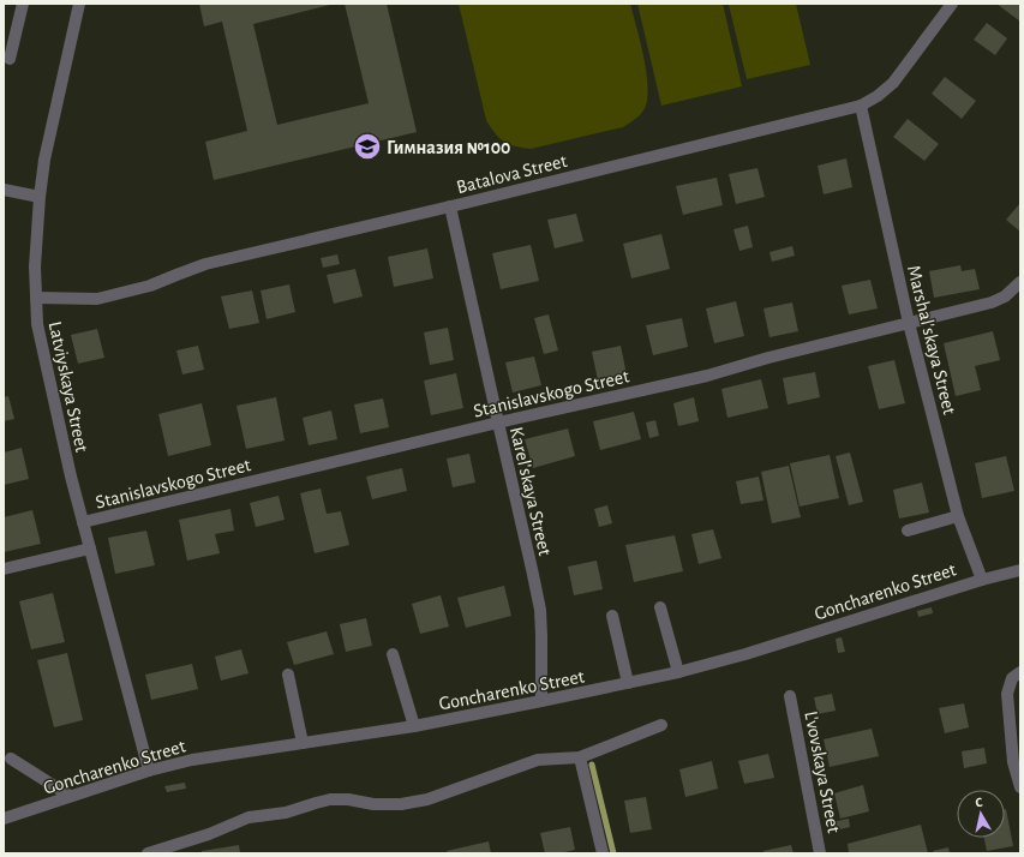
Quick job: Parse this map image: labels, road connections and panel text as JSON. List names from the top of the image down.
{
  "streets": {
    "street": [
      "Batalova Street",
      "Marshal'skaya Street",
      "Latviyskaya Street",
      "Stanislavskogo Street",
      "Karel'skaya Street",
      "Goncharenko Street",
      "L'vovskaya Street"
    ]
  },
  "crossings": [
    ["Batalova Street", "Marshal'skaya Street"],
    ["Batalova Street", "Latviyskaya Street"],
    ["Batalova Street", "Karel'skaya Street"],
    ["Marshal'skaya Street", "Stanislavskogo Street"],
    ["Marshal'skaya Street", "Goncharenko Street"],
    ["Latviyskaya Street", "Stanislavskogo Street"],
    ["Latviyskaya Street", "Goncharenko Street"],
    ["Stanislavskogo Street", "Karel'skaya Street"],
    ["Karel'skaya Street", "Goncharenko Street"]
  ],
  "places": {
    "school or university": ["Гимназия №100"]
  },
  "north": "top"
}
